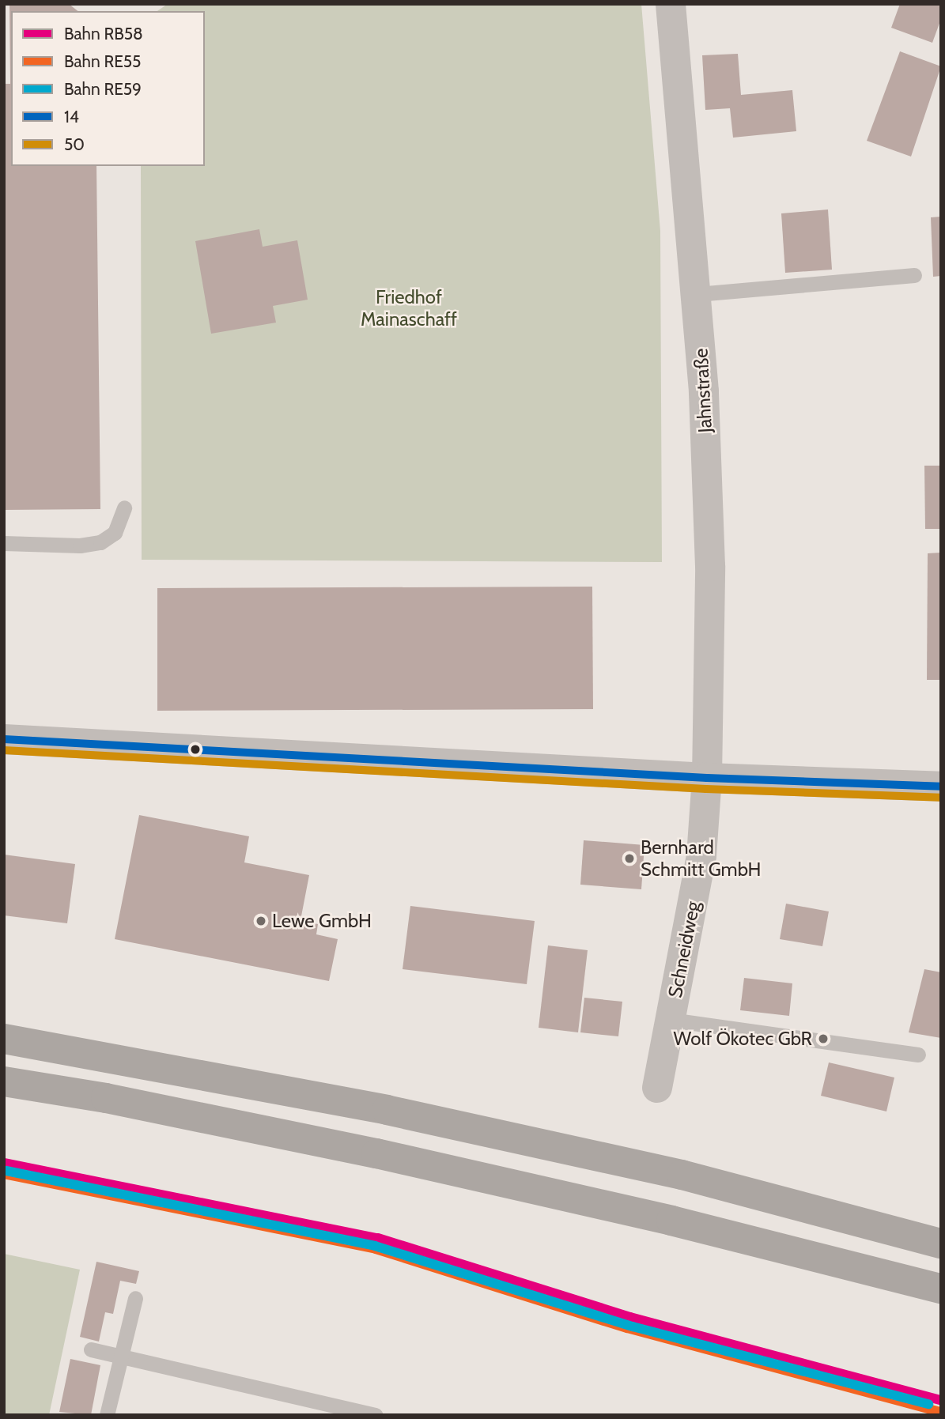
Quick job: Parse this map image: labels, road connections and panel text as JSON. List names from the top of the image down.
{
  "streets": {
    "street": ["Jahnstraße", "Schneidweg"]
  },
  "crossings": [
    ["Jahnstraße", "Schneidweg"]
  ],
  "parks": ["Friedhof Mainaschaff"],
  "places": ["Bernhard Schmitt GmbH", "Lewe GmbH", "Wolf Ökotec GbR"],
  "lines": [
    "transit line 14",
    "transit line 50",
    "rail line RB58",
    "rail line RE59",
    "rail line RE55"
  ],
  "legend": [
    "Bahn RB58",
    "Bahn RE55",
    "Bahn RE59",
    "14",
    "50"
  ]
}
